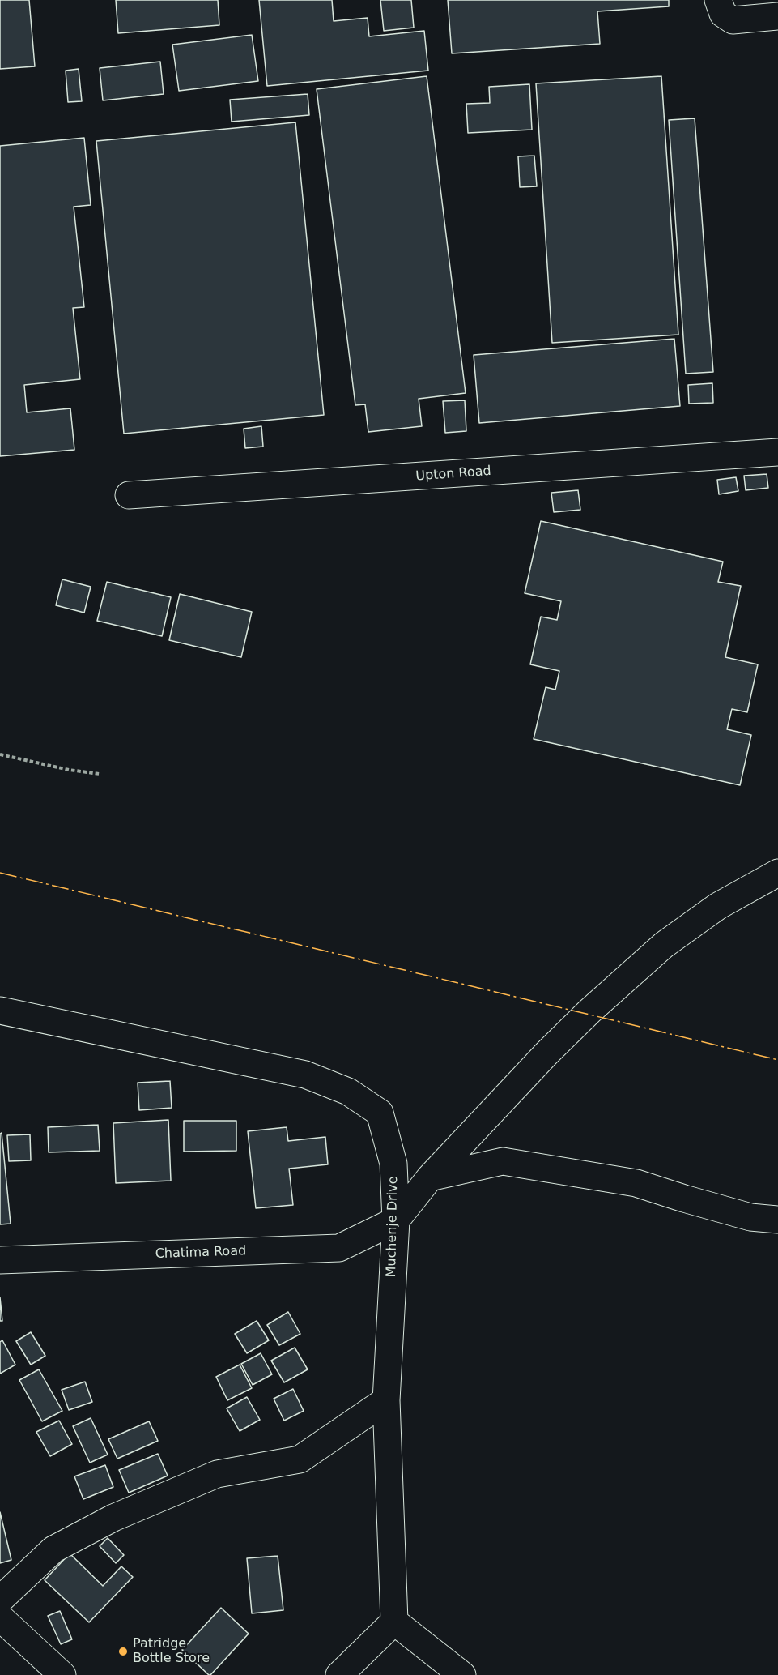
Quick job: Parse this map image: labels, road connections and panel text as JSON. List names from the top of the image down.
{
  "streets": {
    "street": ["Upton Road", "Muchenje Drive", "Chatima Road"]
  },
  "crossings": [
    ["Muchenje Drive", "Chatima Road"]
  ],
  "places": ["Patridge Bottle Store"]
}
